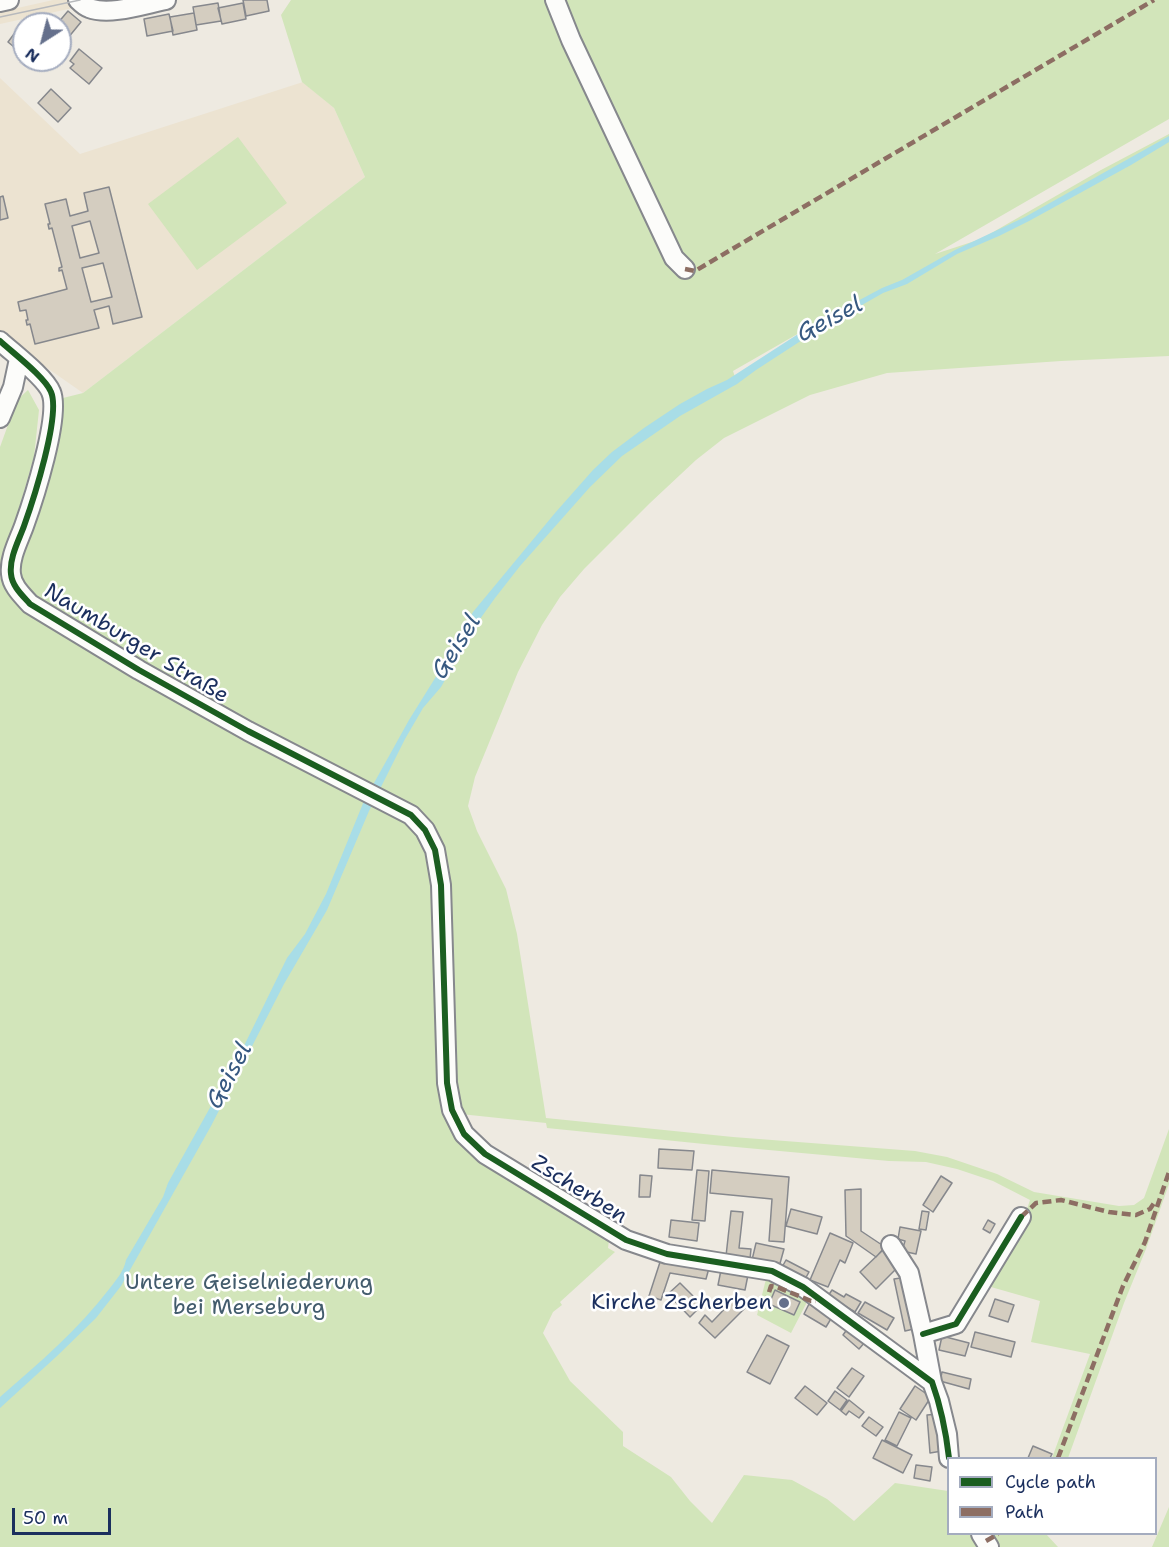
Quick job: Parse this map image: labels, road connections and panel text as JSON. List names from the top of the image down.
{
  "streets": {
    "street": ["Naumburger Straße", "Zscherben"]
  },
  "crossings": [
    ["Naumburger Straße", "Zscherben"]
  ],
  "water": ["Geisel"],
  "parks": ["Untere Geiselniederung bei Merseburg"],
  "places": ["Kirche Zscherben"],
  "legend": ["Cycle path", "Path"],
  "scale_bar": "50 m",
  "north": "bottom left"
}
